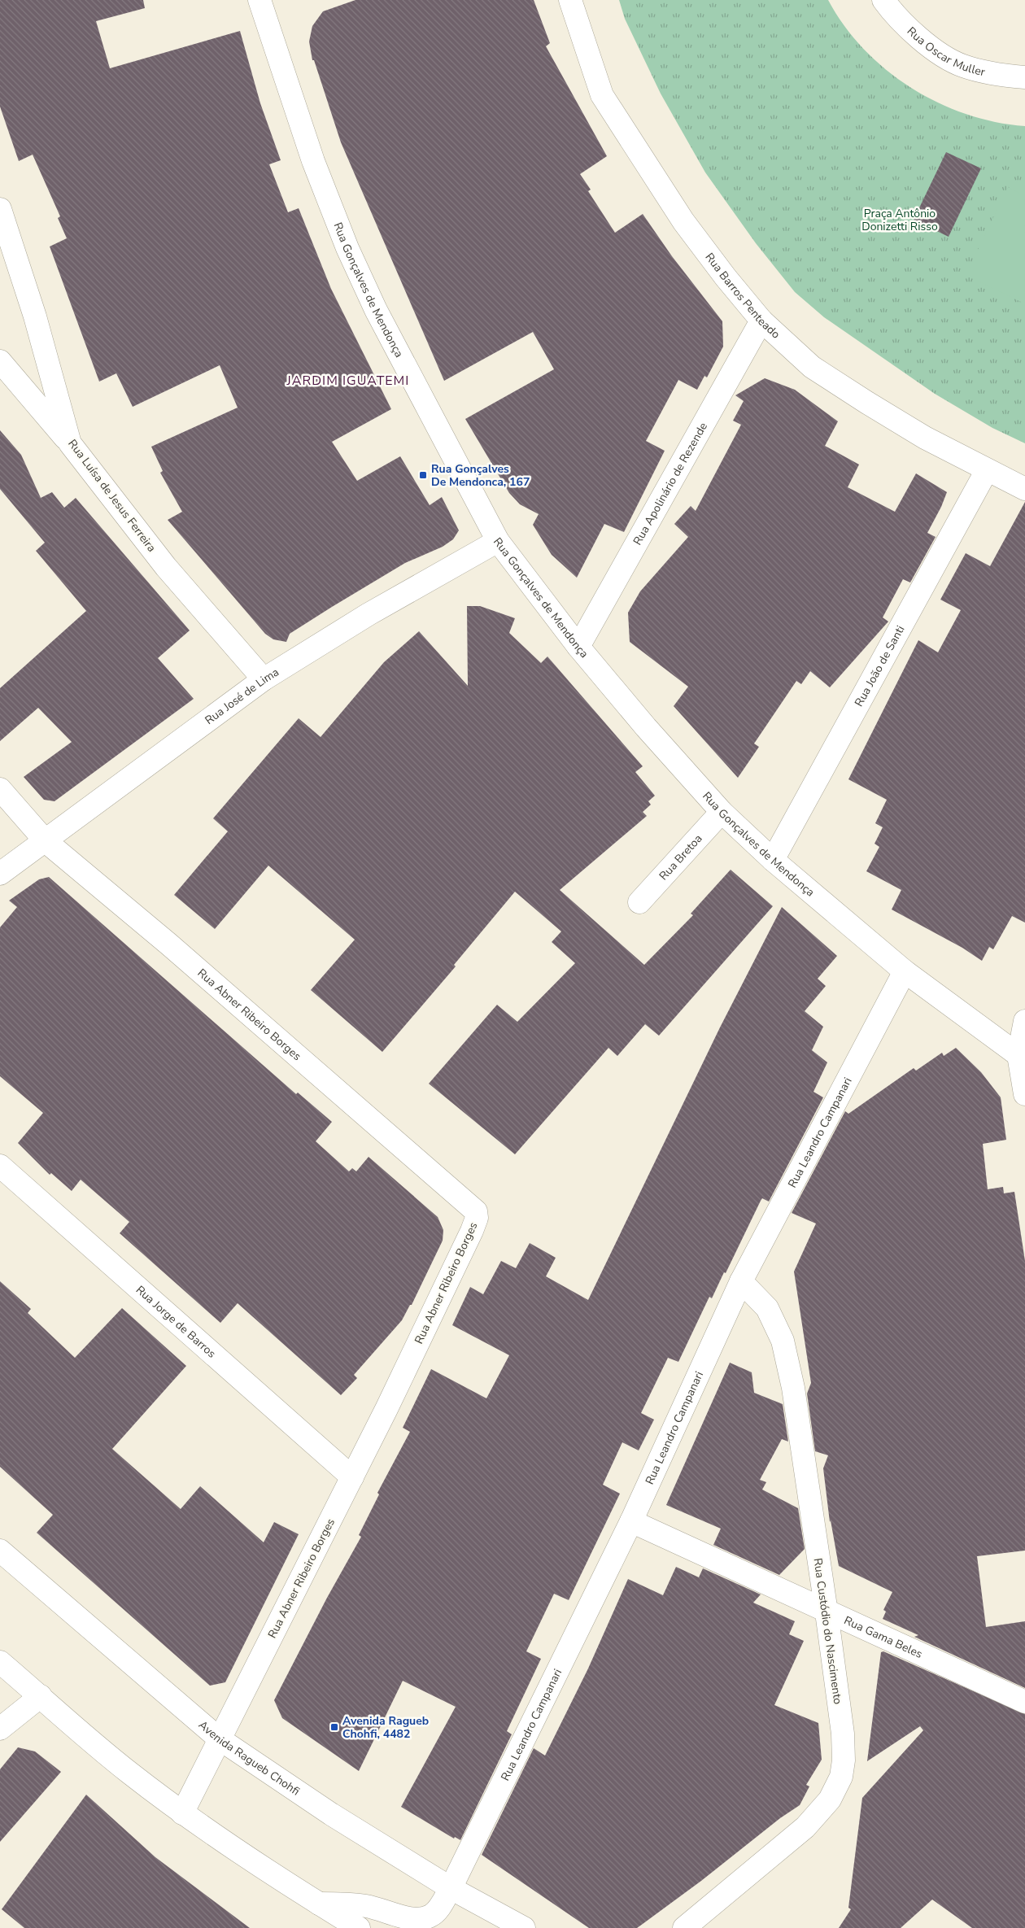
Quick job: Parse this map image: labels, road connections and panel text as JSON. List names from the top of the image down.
{
  "streets": {
    "street": [
      "Rua Oscar Muller",
      "Rua Gonçalves de Mendonça",
      "Rua Barros Penteado",
      "Rua Apolinário de Rezende",
      "Rua Luísa de Jesus Ferreira",
      "Rua João de Santi",
      "Rua José de Lima",
      "Rua Bretoa",
      "Rua Abner Ribeiro Borges",
      "Rua Leandro Campanari",
      "Rua Jorge de Barros",
      "Rua Custódio do Nascimento",
      "Rua Gama Beles",
      "Avenida Ragueb Chohfi"
    ]
  },
  "crossings": [
    ["Rua Gonçalves de Mendonça", "Rua Apolinário de Rezende"],
    ["Rua Gonçalves de Mendonça", "Rua João de Santi"],
    ["Rua Gonçalves de Mendonça", "Rua José de Lima"],
    ["Rua Gonçalves de Mendonça", "Rua Bretoa"],
    ["Rua Gonçalves de Mendonça", "Rua Leandro Campanari"],
    ["Rua Barros Penteado", "Rua Apolinário de Rezende"],
    ["Rua Barros Penteado", "Rua João de Santi"],
    ["Rua Luísa de Jesus Ferreira", "Rua José de Lima"],
    ["Rua José de Lima", "Rua Abner Ribeiro Borges"],
    ["Rua Abner Ribeiro Borges", "Rua Jorge de Barros"],
    ["Rua Abner Ribeiro Borges", "Avenida Ragueb Chohfi"],
    ["Rua Leandro Campanari", "Rua Custódio do Nascimento"],
    ["Rua Leandro Campanari", "Rua Gama Beles"],
    ["Rua Leandro Campanari", "Avenida Ragueb Chohfi"],
    ["Rua Custódio do Nascimento", "Rua Gama Beles"]
  ],
  "districts": ["JARDIM IGUATEMI"],
  "parks": ["Praça Antônio Donizetti Risso"],
  "places": {
    "transit": ["Rua Gonçalves De Mendonca, 167", "Avenida Ragueb Chohfi, 4482"]
  }
}
